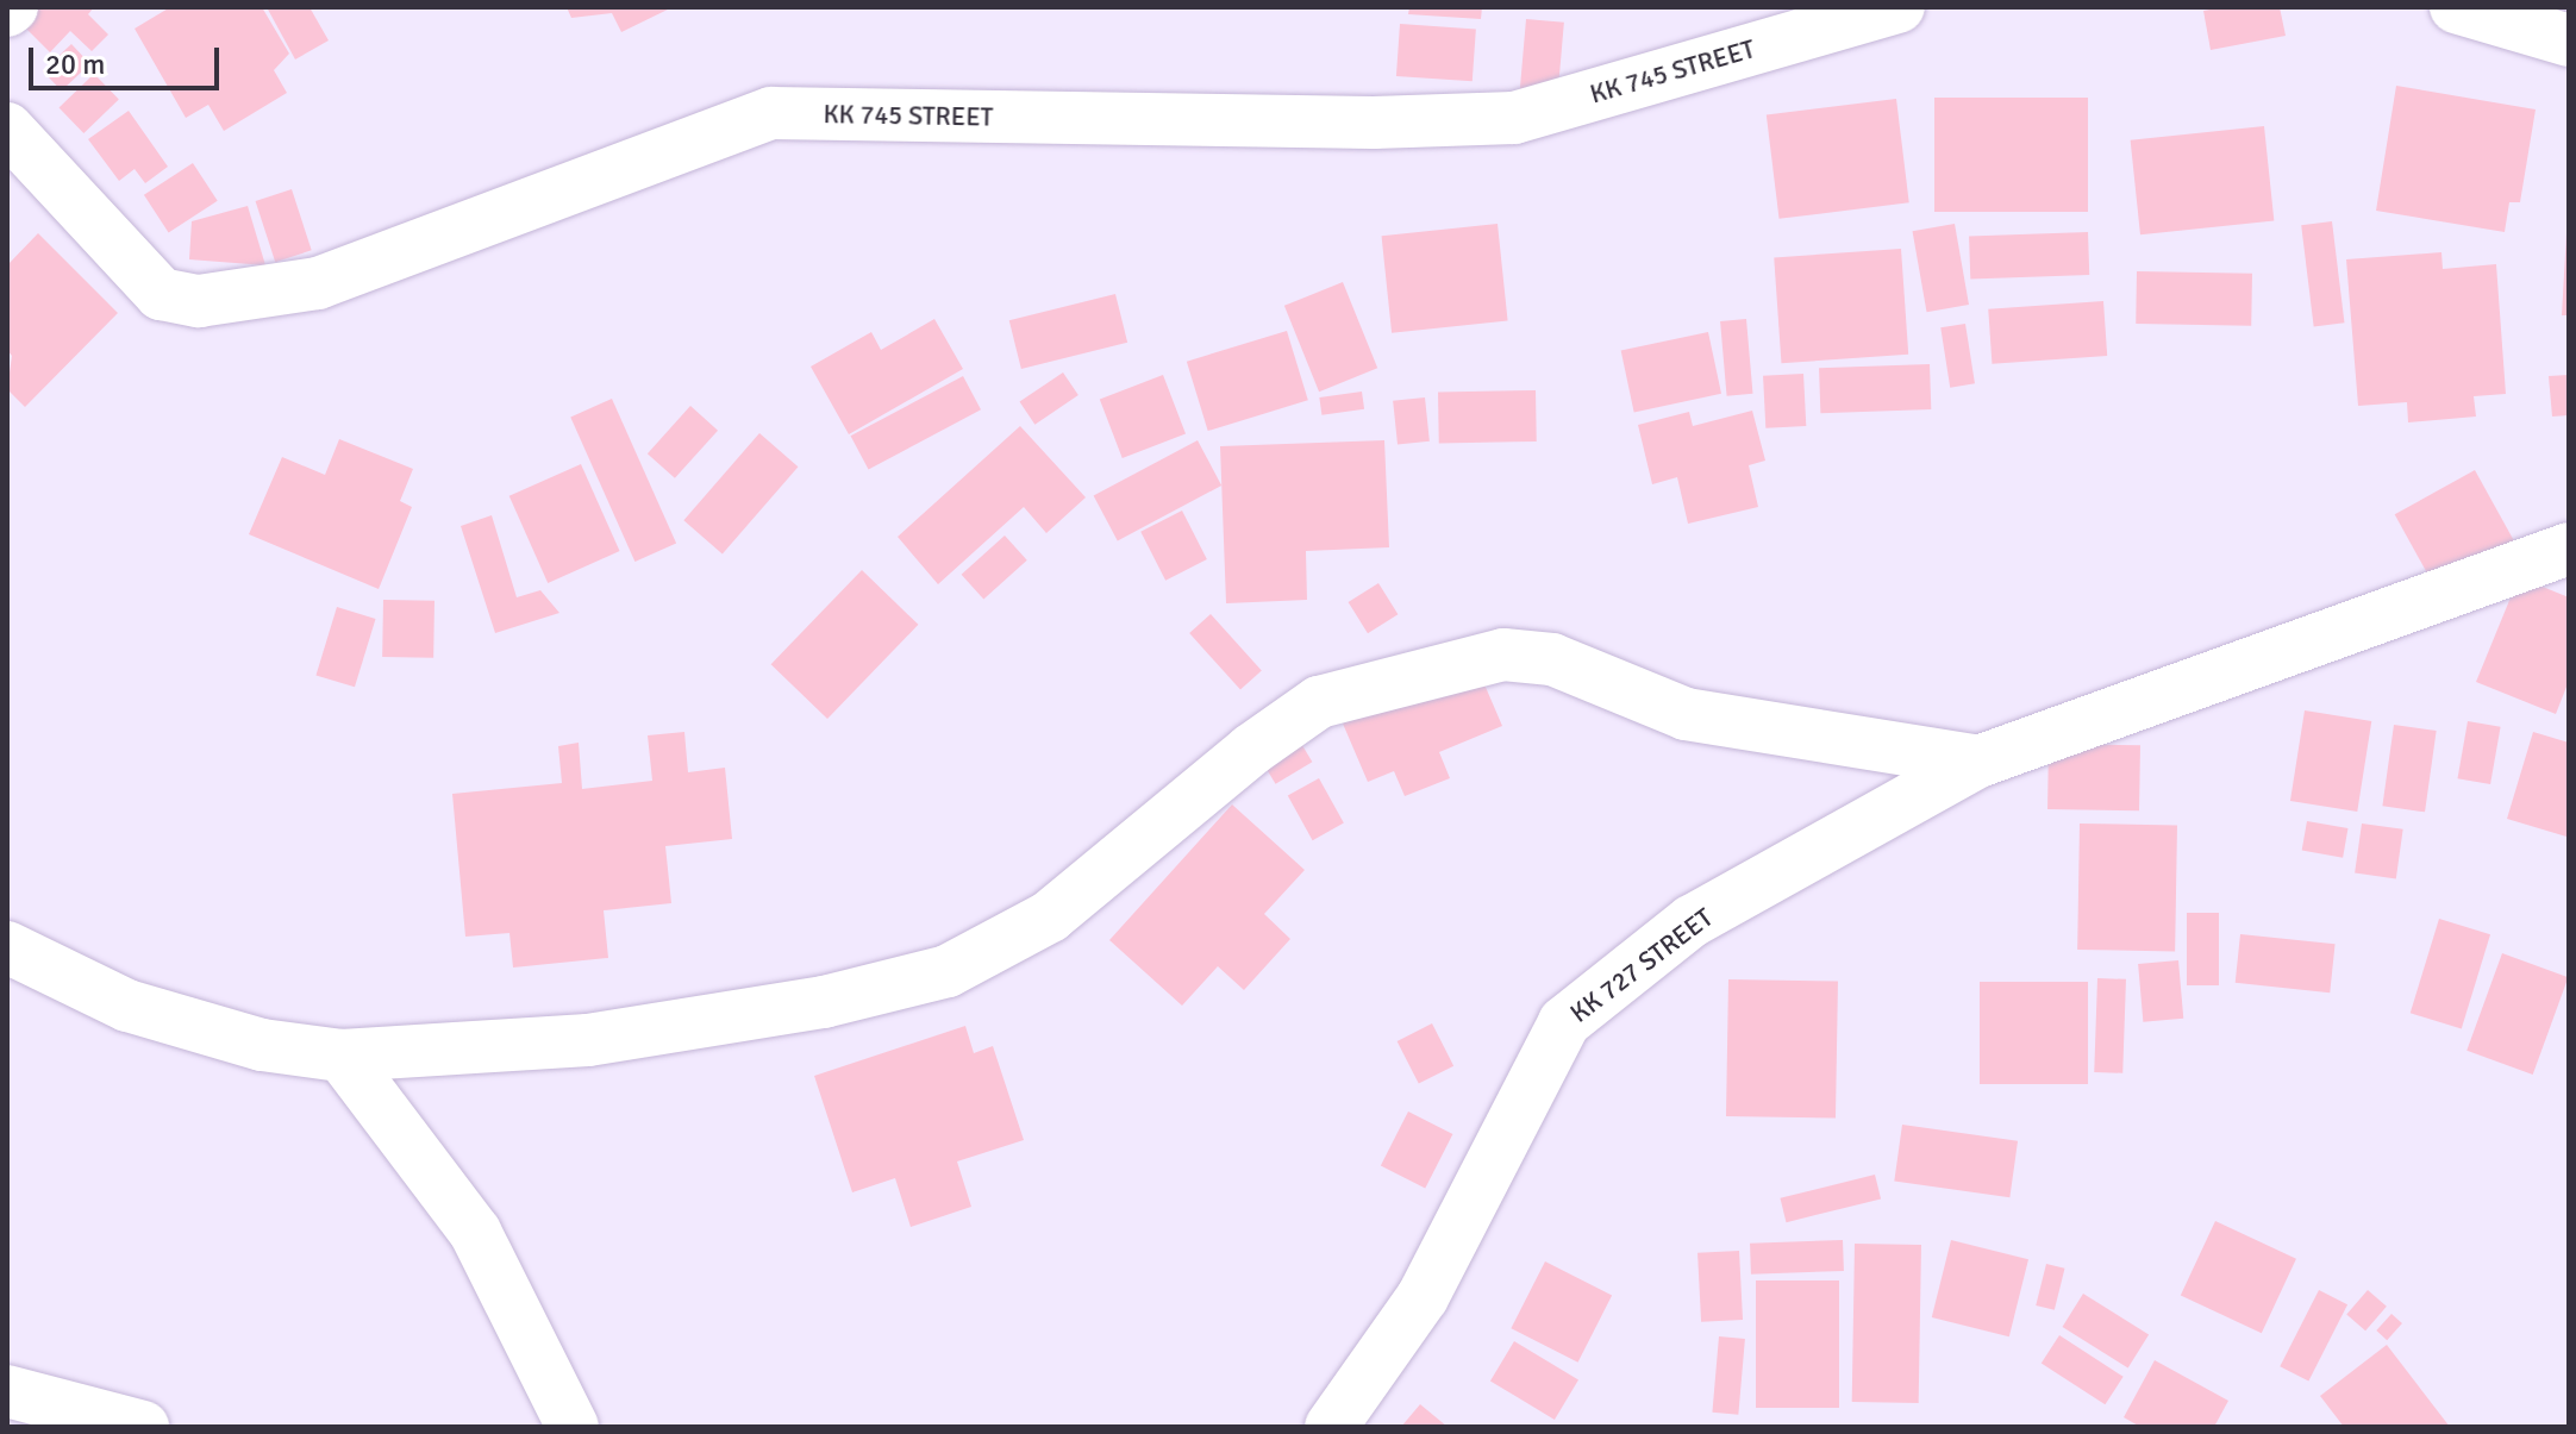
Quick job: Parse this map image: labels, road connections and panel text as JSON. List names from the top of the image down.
{
  "streets": {
    "street": ["KK 745 STREET", "KK 727 STREET"]
  },
  "scale_bar": "20 m"
}
